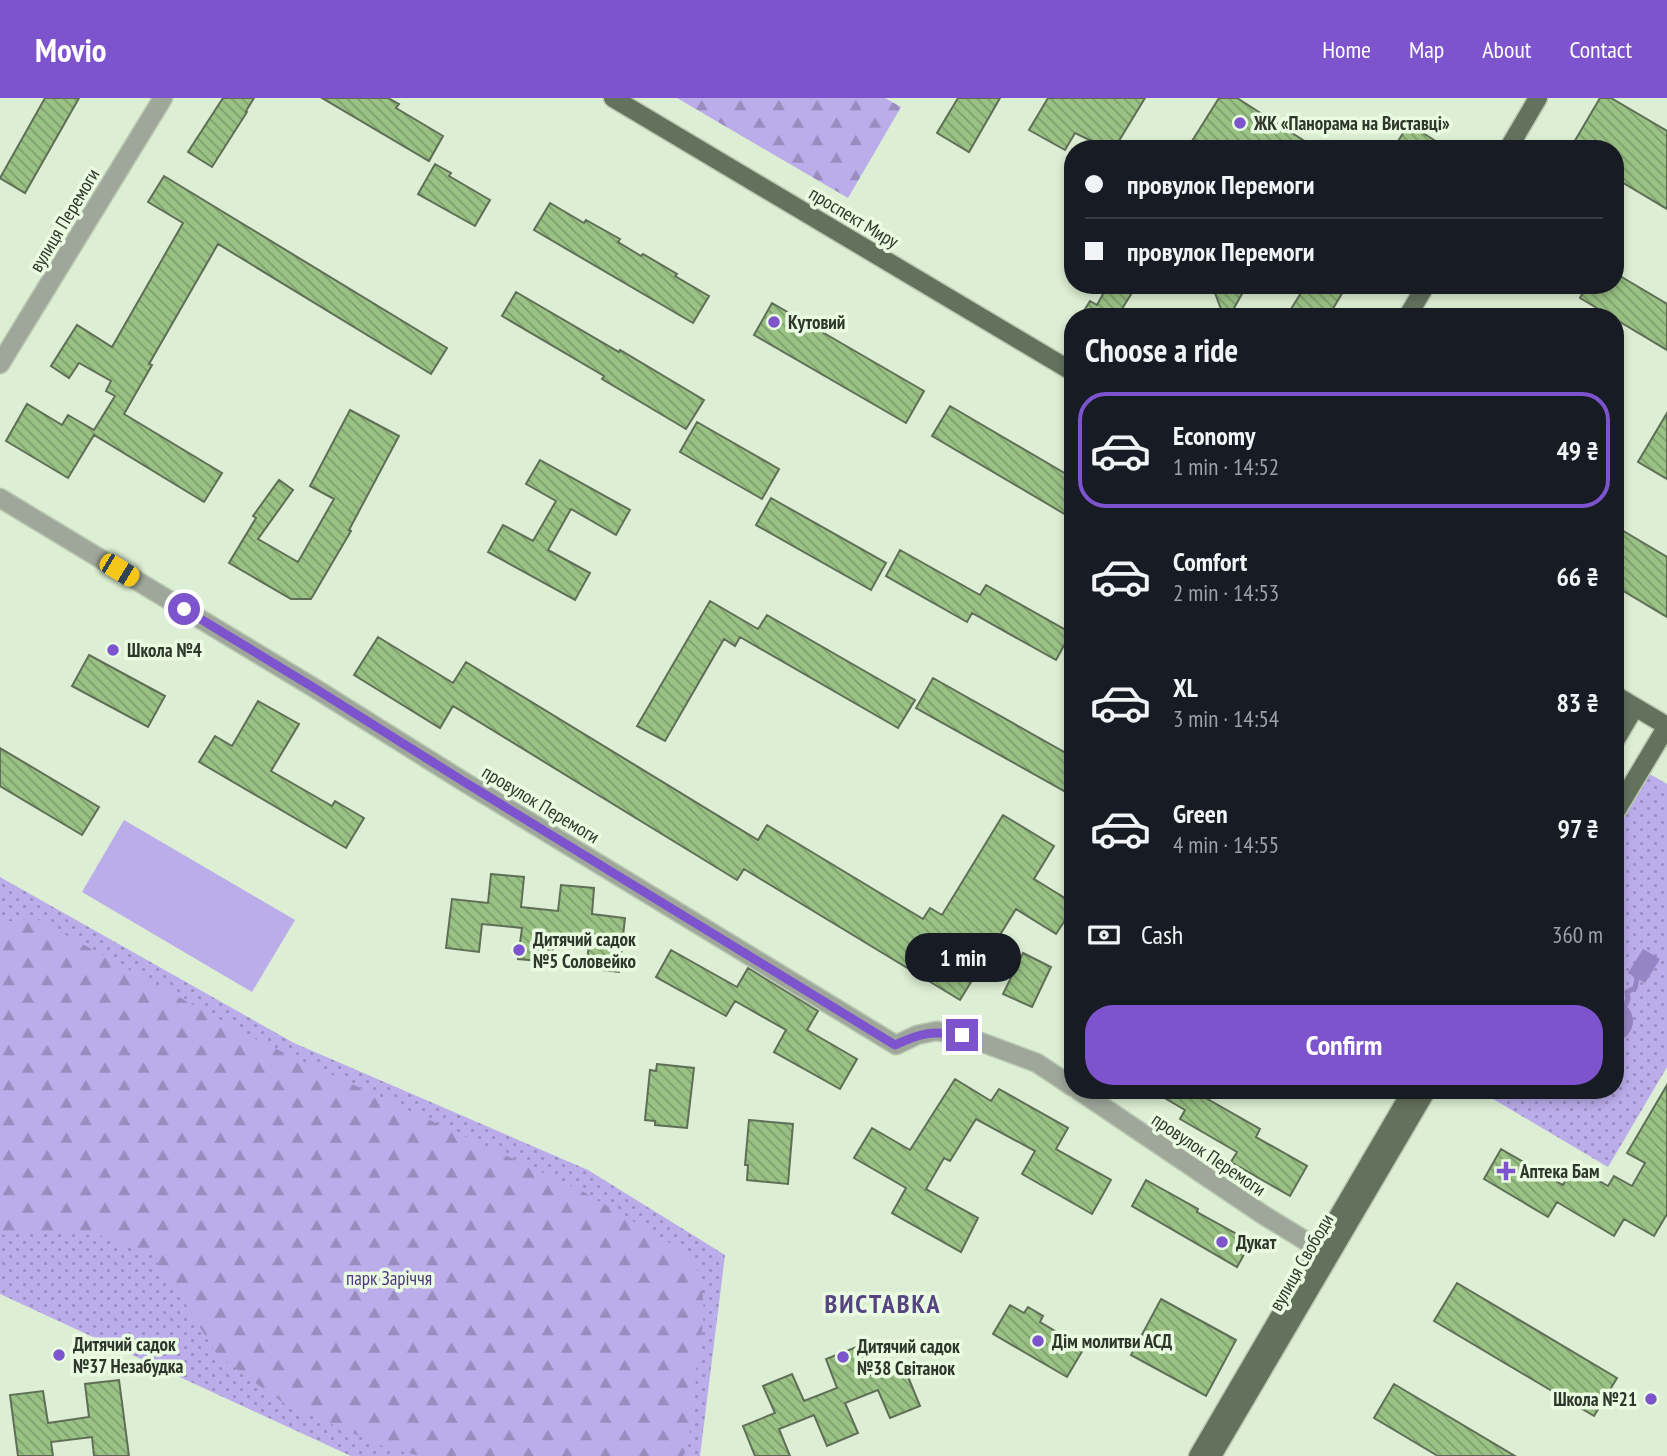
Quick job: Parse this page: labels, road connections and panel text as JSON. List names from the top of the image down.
{
  "streets": {
    "main road": ["проспект Миру", "вулиця Свободи"],
    "street": ["вулиця Перемоги", "провулок Перемоги"]
  },
  "crossings": [
    ["провулок Перемоги", "вулиця Свободи"]
  ],
  "districts": ["ВИСТАВКА"],
  "parks": ["парк Заріччя"],
  "places": {
    "other": [
      "ЖК «Панорама на Виставці»",
      "Кутовий",
      "Школа №4",
      "Дитячий садок №5 Соловейко",
      "Дукат",
      "Дім молитви АСД",
      "Дитячий садок №37 Незабудка",
      "Дитячий садок №38 Світанок",
      "Школа №21"
    ],
    "health": ["Аптека Бам"]
  },
  "page": {
    "header": "Movio",
    "nav": [
      "Home",
      "Map",
      "About",
      "Contact"
    ],
    "banner": ["провулок Перемоги", "провулок Перемоги"],
    "heading": "Choose a ride",
    "list": [
      {
        "name": "Economy",
        "note": "1 min · 14:52",
        "value": "49 ₴"
      },
      {
        "name": "Comfort",
        "note": "2 min · 14:53",
        "value": "66 ₴"
      },
      {
        "name": "XL",
        "note": "3 min · 14:54",
        "value": "83 ₴"
      },
      {
        "name": "Green",
        "note": "4 min · 14:55",
        "value": "97 ₴"
      }
    ],
    "pay": ["Cash", "360 m"],
    "bubble": "1 min",
    "buttons": "Confirm"
  }
}
